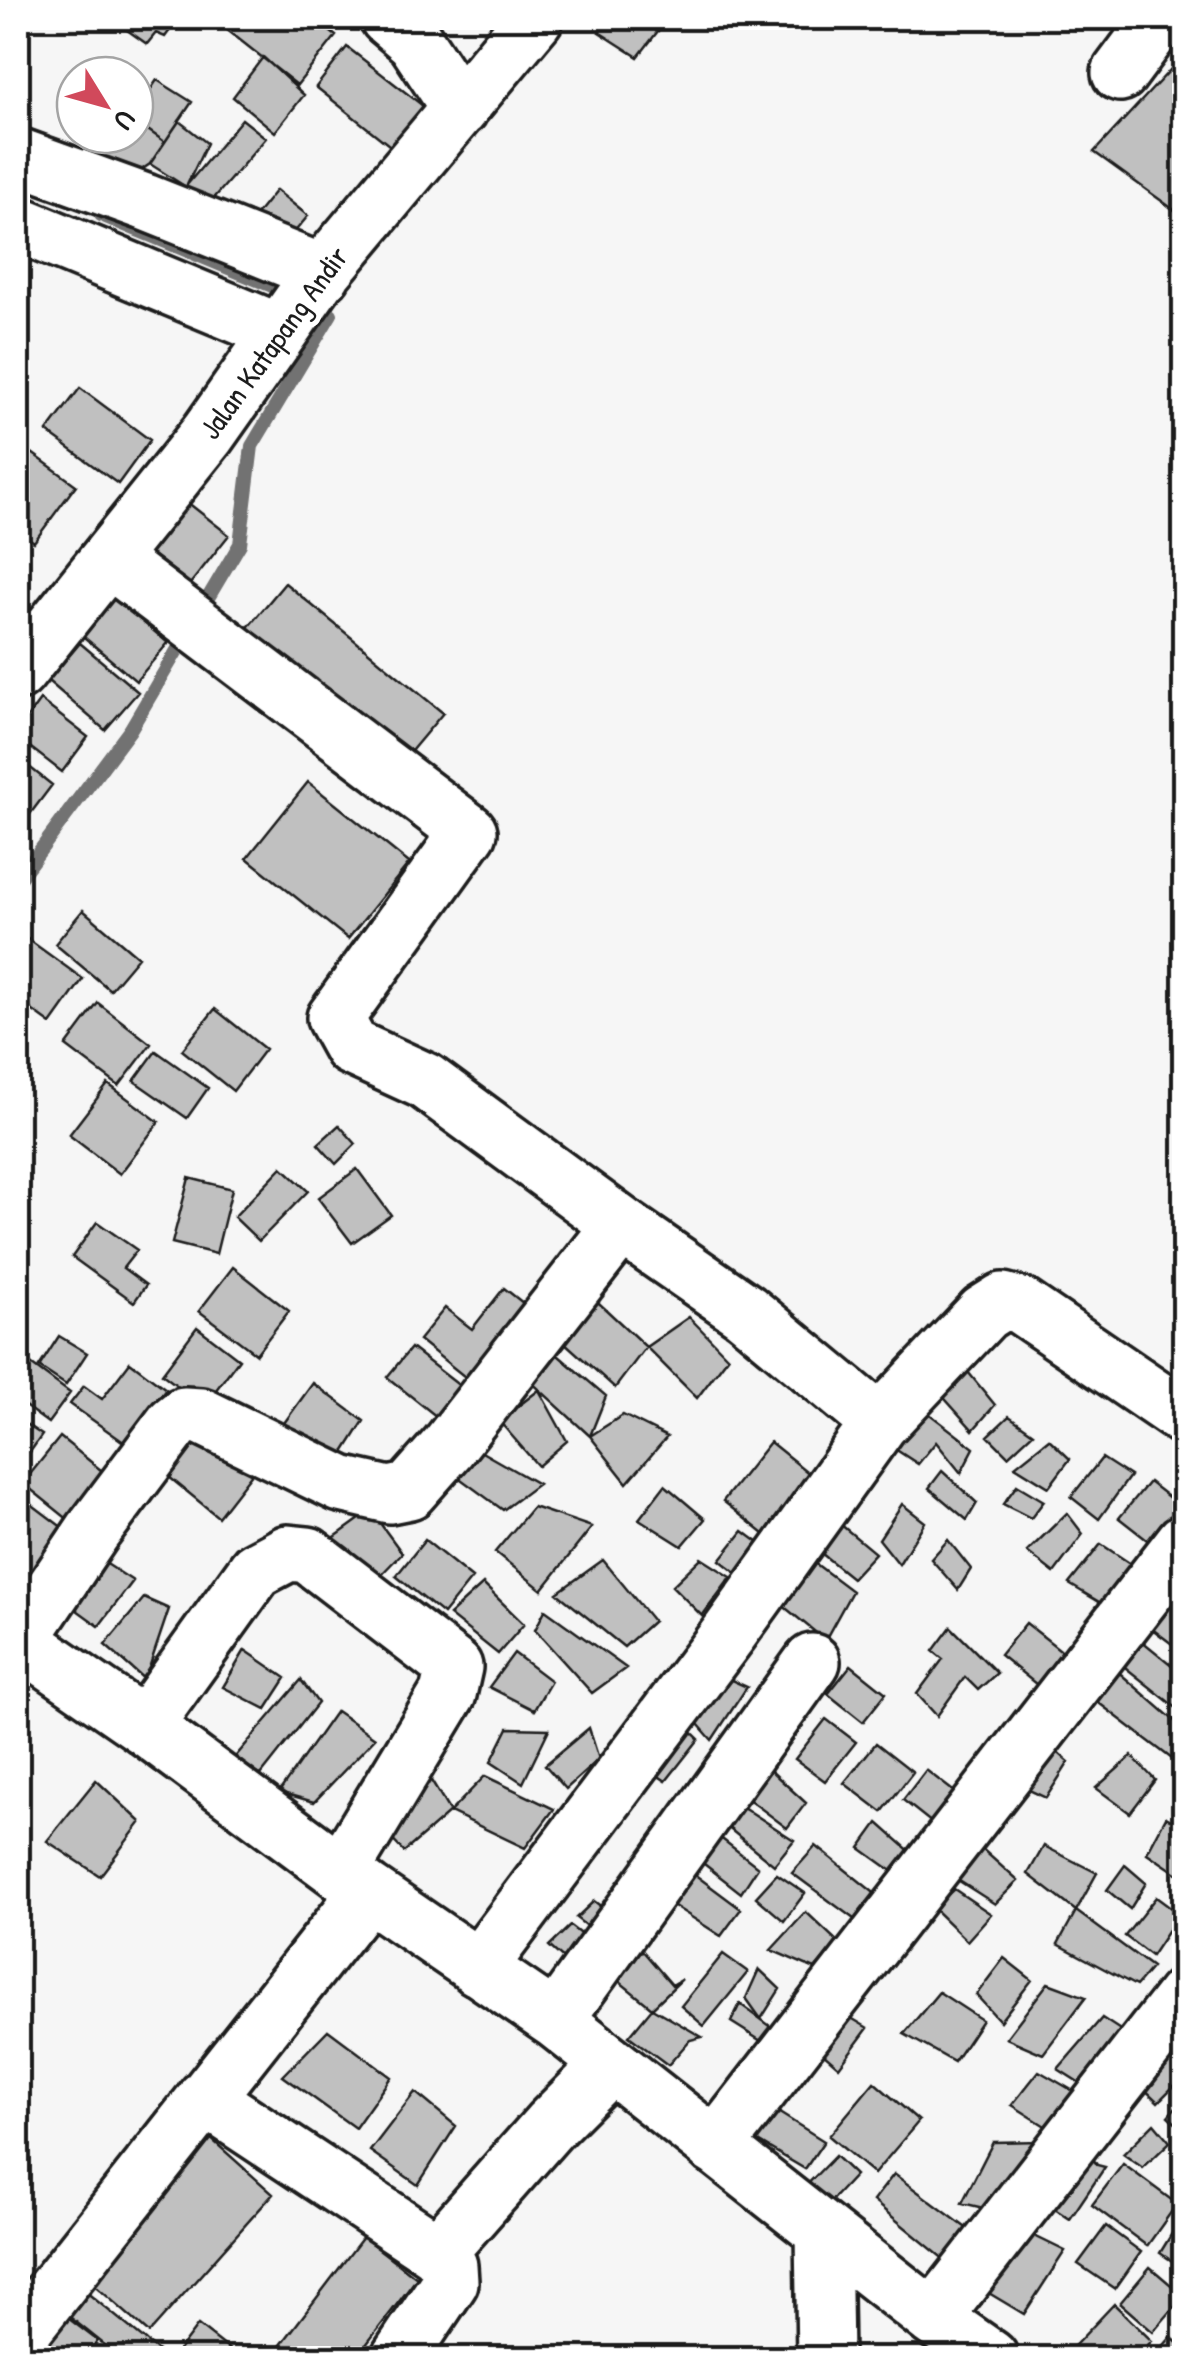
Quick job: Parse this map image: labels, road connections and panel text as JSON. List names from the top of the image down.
{
  "streets": {
    "street": ["Jalan Katapang Andir"]
  },
  "north": "bottom right"
}
